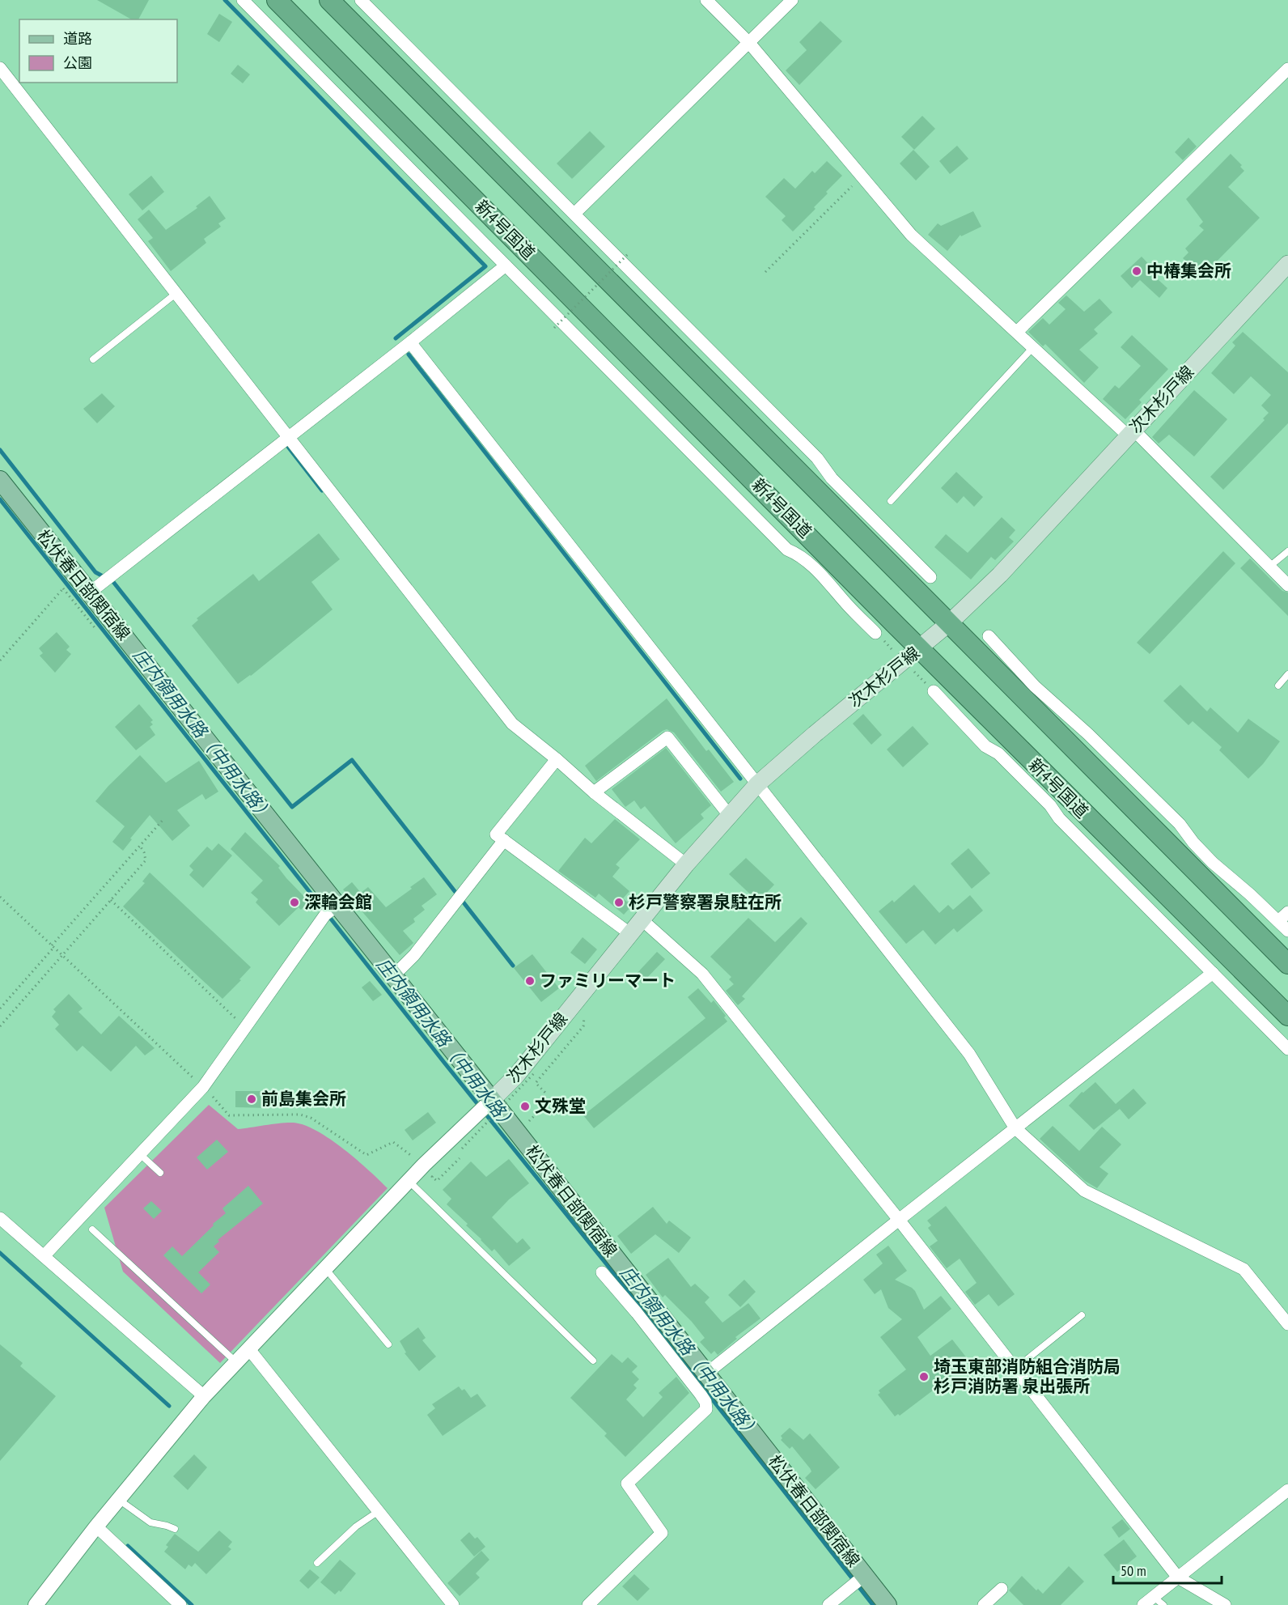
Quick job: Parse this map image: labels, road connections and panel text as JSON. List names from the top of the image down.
{
  "streets": {
    "highway": ["新4号国道"],
    "main road": ["次木杉戸線", "松伏春日部関宿線"]
  },
  "crossings": [
    ["新4号国道", "次木杉戸線"],
    ["次木杉戸線", "松伏春日部関宿線"]
  ],
  "water": ["庄内領用水路（中用水路）"],
  "places": [
    "中椿集会所",
    "深輪会館",
    "杉戸警察署泉駐在所",
    "ファミリーマート",
    "前島集会所",
    "文殊堂",
    "埼玉東部消防組合消防局 杉戸消防署 泉出張所"
  ],
  "legend": ["道路", "公園"],
  "scale_bar": "50 m"
}
